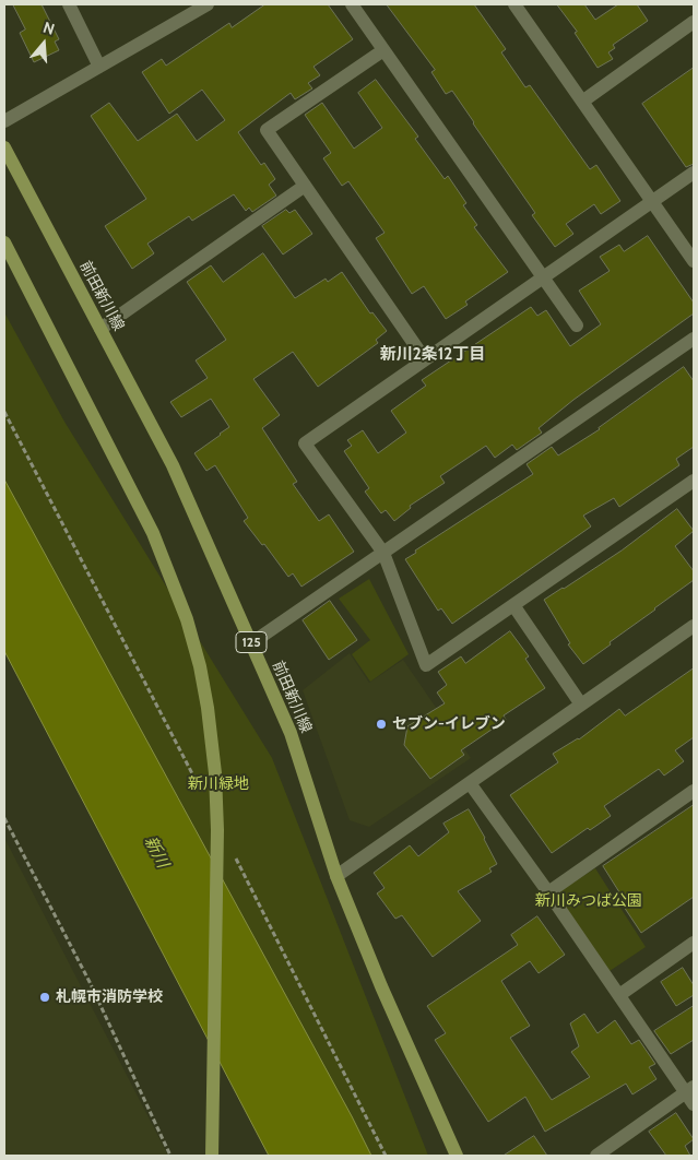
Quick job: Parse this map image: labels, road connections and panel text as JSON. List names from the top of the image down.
{
  "streets": {
    "main road": ["前田新川線", "125"]
  },
  "districts": ["新川2条12丁目"],
  "water": ["新川"],
  "parks": ["新川緑地", "新川みつば公園"],
  "places": ["セブン-イレブン", "札幌市消防学校"],
  "north": "top"
}
